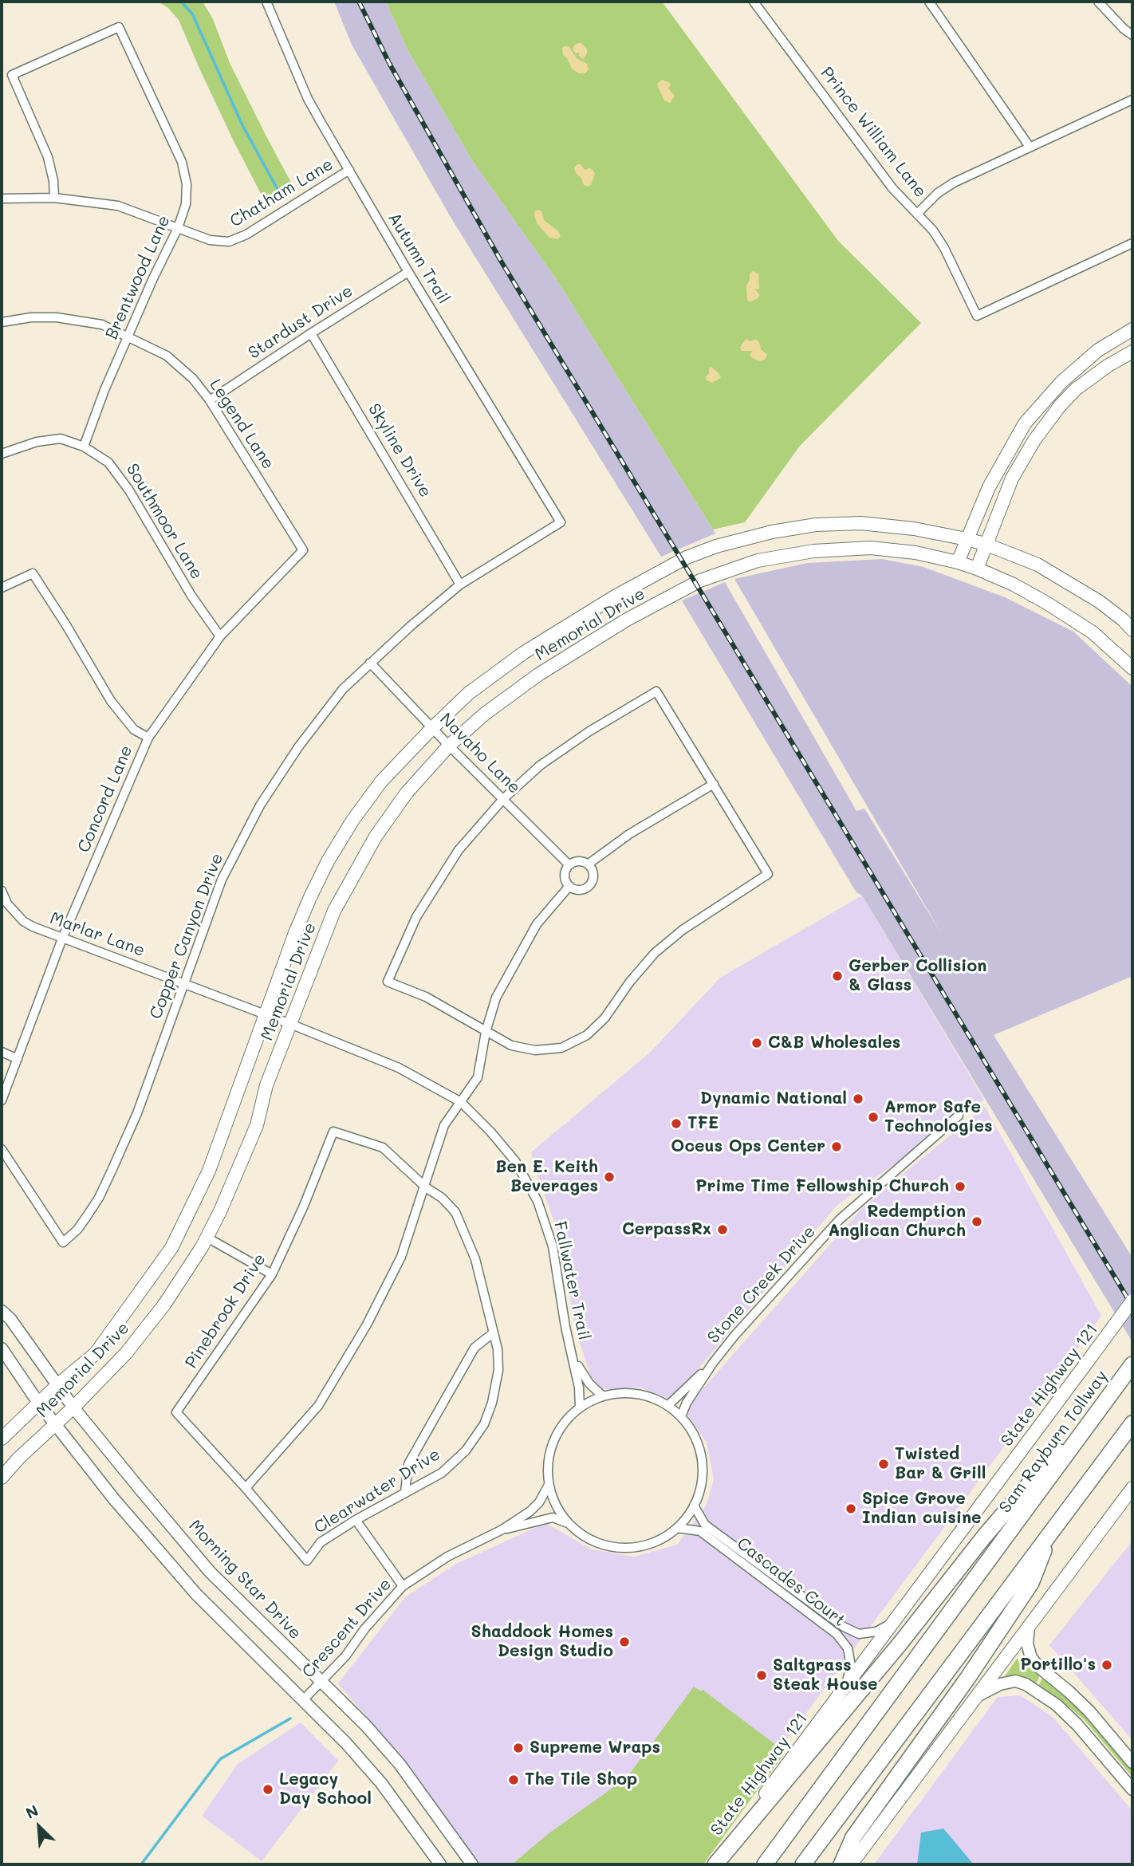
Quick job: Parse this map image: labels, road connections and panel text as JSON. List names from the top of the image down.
{
  "streets": {
    "highway": ["Sam Rayburn Tollway"],
    "main road": ["Memorial Drive", "State Highway 121"],
    "street": [
      "Prince William Lane",
      "Chatham Lane",
      "Autumn Trail",
      "Brentwood Lane",
      "Stardust Drive",
      "Legend Lane",
      "Skyline Drive",
      "Southmoor Lane",
      "Navaho Lane",
      "Concord Lane",
      "Marlar Lane",
      "Copper Canyon Drive",
      "Fallwater Trail",
      "Stone Creek Drive",
      "Pinebrook Drive",
      "Clearwater Drive",
      "Morning Star Drive",
      "Cascades Court",
      "Crescent Drive"
    ]
  },
  "crossings": [
    ["Chatham Lane", "Autumn Trail"],
    ["Chatham Lane", "Brentwood Lane"],
    ["Autumn Trail", "Stardust Drive"],
    ["Autumn Trail", "Copper Canyon Drive"],
    ["Brentwood Lane", "Legend Lane"],
    ["Brentwood Lane", "Southmoor Lane"],
    ["Stardust Drive", "Legend Lane"],
    ["Stardust Drive", "Skyline Drive"],
    ["Legend Lane", "Concord Lane"],
    ["Skyline Drive", "Copper Canyon Drive"],
    ["Southmoor Lane", "Concord Lane"],
    ["Memorial Drive", "Navaho Lane"],
    ["Memorial Drive", "Marlar Lane"],
    ["Memorial Drive", "Fallwater Trail"],
    ["Memorial Drive", "Morning Star Drive"],
    ["Navaho Lane", "Copper Canyon Drive"],
    ["Concord Lane", "Marlar Lane"],
    ["Marlar Lane", "Copper Canyon Drive"],
    ["Marlar Lane", "Fallwater Trail"],
    ["Fallwater Trail", "Stone Creek Drive"],
    ["Fallwater Trail", "Cascades Court"],
    ["Fallwater Trail", "Crescent Drive"],
    ["Stone Creek Drive", "Cascades Court"],
    ["Stone Creek Drive", "Crescent Drive"],
    ["Pinebrook Drive", "Clearwater Drive"],
    ["State Highway 121", "Cascades Court"],
    ["Morning Star Drive", "Crescent Drive"],
    ["Cascades Court", "Crescent Drive"]
  ],
  "places": [
    "Gerber Collision & Glass",
    "C&B Wholesales",
    "Dynamic National",
    "Armor Safe Technologies",
    "TFE",
    "Oceus Ops Center",
    "Ben E. Keith Beverages",
    "Prime Time Fellowship Church",
    "Redemption Anglican Church",
    "CerpassRx",
    "Twisted Bar & Grill",
    "Spice Grove Indian cuisine",
    "Shaddock Homes Design Studio",
    "Portillo's",
    "Saltgrass Steak House",
    "Supreme Wraps",
    "The Tile Shop",
    "Legacy Day School"
  ],
  "north": "top left"
}
